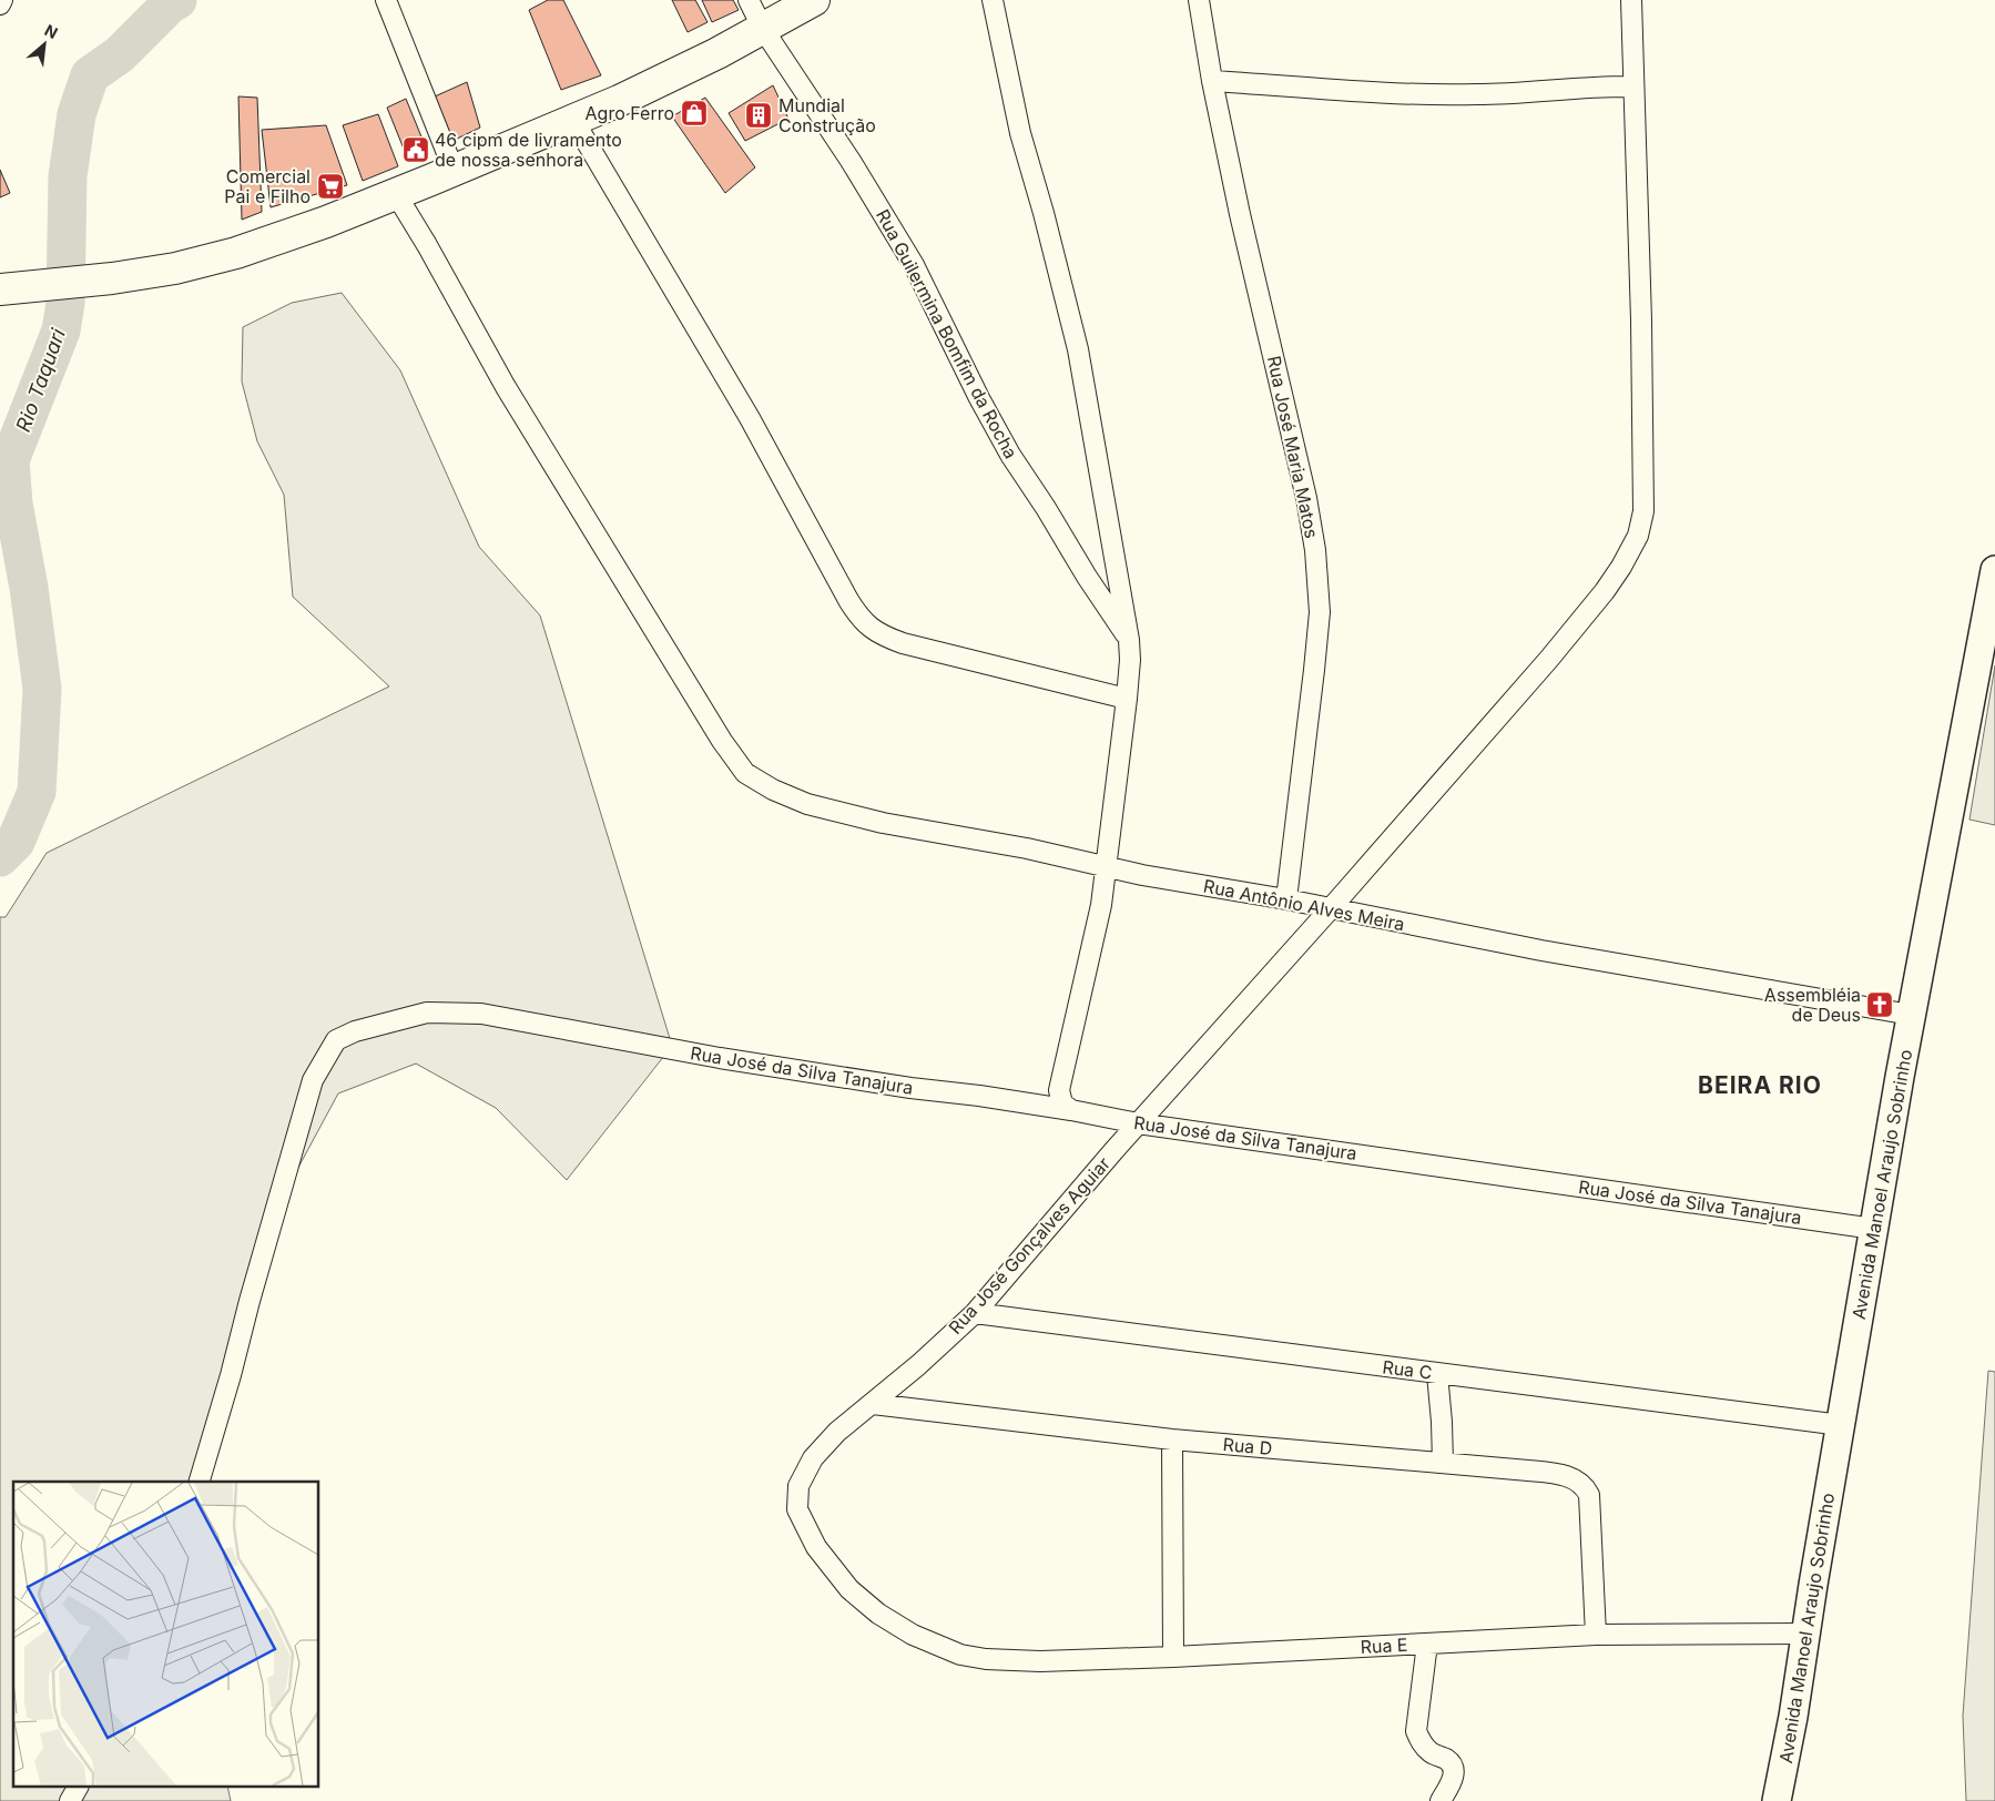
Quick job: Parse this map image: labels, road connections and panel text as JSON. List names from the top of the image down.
{
  "streets": {
    "street": [
      "Rua Guilermina Bomfim da Rocha",
      "Rua José Maria Matos",
      "Rua Antônio Alves Meira",
      "Rua José da Silva Tanajura",
      "Avenida Manoel Araujo Sobrinho",
      "Rua José Gonçalves Aguiar",
      "Rua C",
      "Rua D",
      "Rua E"
    ]
  },
  "crossings": [
    ["Rua José Maria Matos", "Rua Antônio Alves Meira"],
    ["Rua Antônio Alves Meira", "Avenida Manoel Araujo Sobrinho"],
    ["Rua Antônio Alves Meira", "Rua José Gonçalves Aguiar"],
    ["Rua José da Silva Tanajura", "Avenida Manoel Araujo Sobrinho"],
    ["Rua José da Silva Tanajura", "Rua José Gonçalves Aguiar"],
    ["Avenida Manoel Araujo Sobrinho", "Rua C"],
    ["Avenida Manoel Araujo Sobrinho", "Rua E"],
    ["Rua José Gonçalves Aguiar", "Rua C"],
    ["Rua José Gonçalves Aguiar", "Rua D"],
    ["Rua José Gonçalves Aguiar", "Rua E"],
    ["Rua D", "Rua E"]
  ],
  "districts": ["BEIRA RIO"],
  "water": ["Rio Taquari"],
  "places": {
    "shop": ["Agro Ferro"],
    "building": ["Mundial Construção"],
    "public building": ["46 cipm de livramento de nossa senhora"],
    "supermarket": ["Comercial Pai e Filho"],
    "church": ["Assembléia de Deus"]
  },
  "north": "top right"
}
